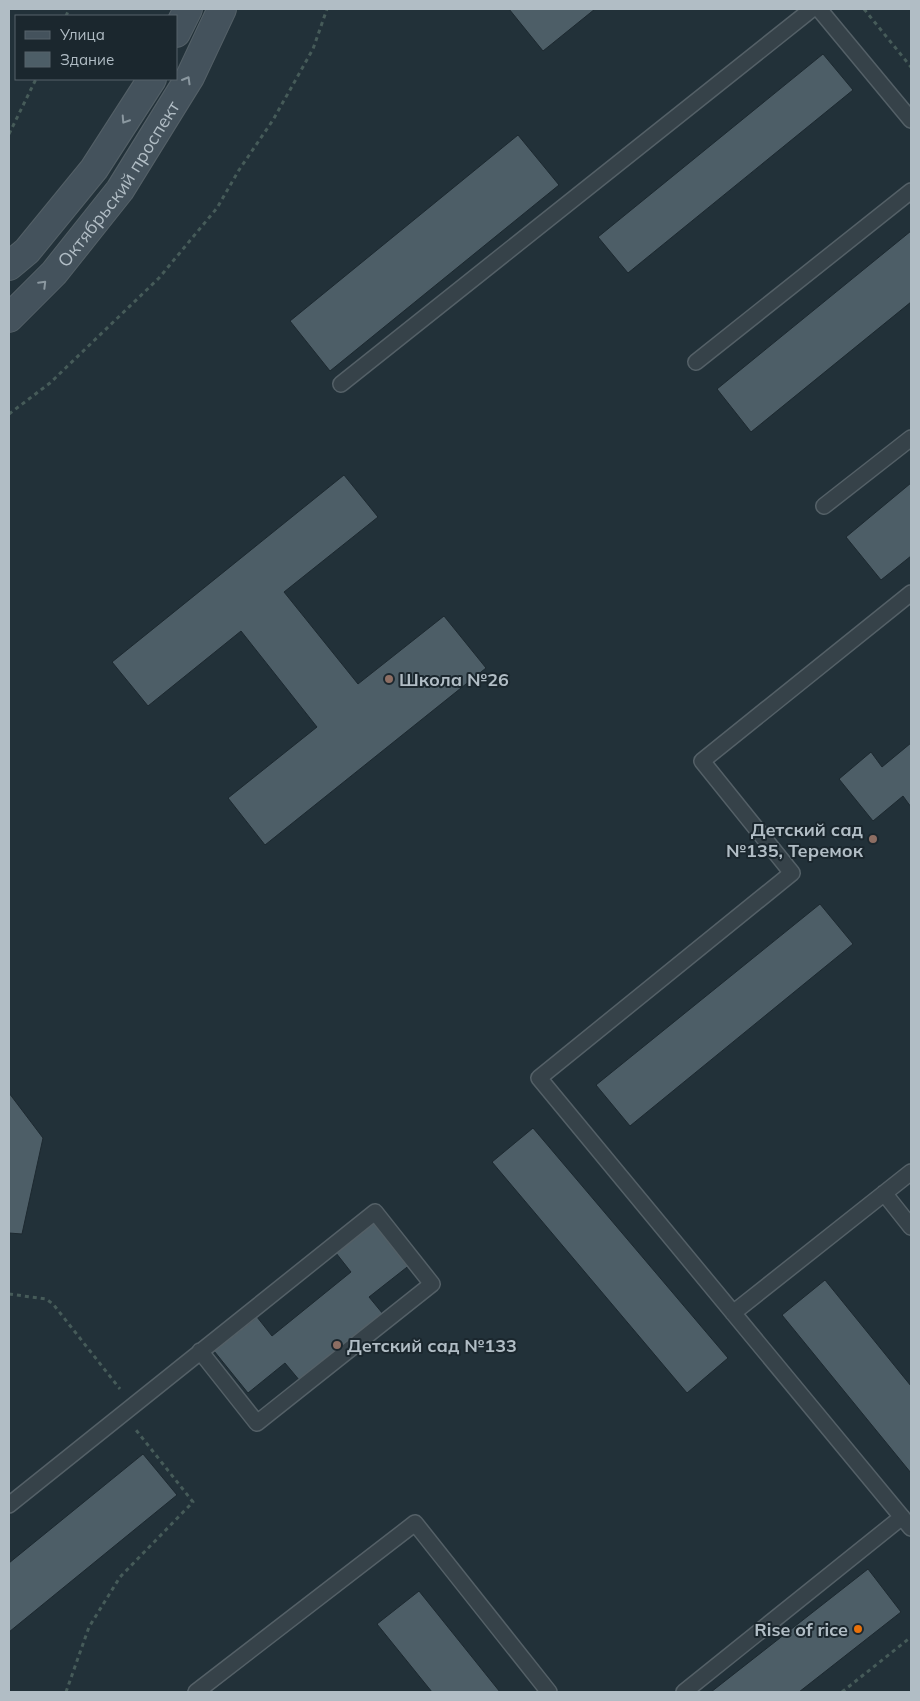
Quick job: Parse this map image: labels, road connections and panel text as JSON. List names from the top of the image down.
{
  "streets": {
    "main road": ["Октябрьский проспект"]
  },
  "places": [
    "Школа №26",
    "Детский сад №135, Теремок",
    "Детский сад №133",
    "Rise of rice"
  ],
  "legend": ["Улица", "Здание"]
}
